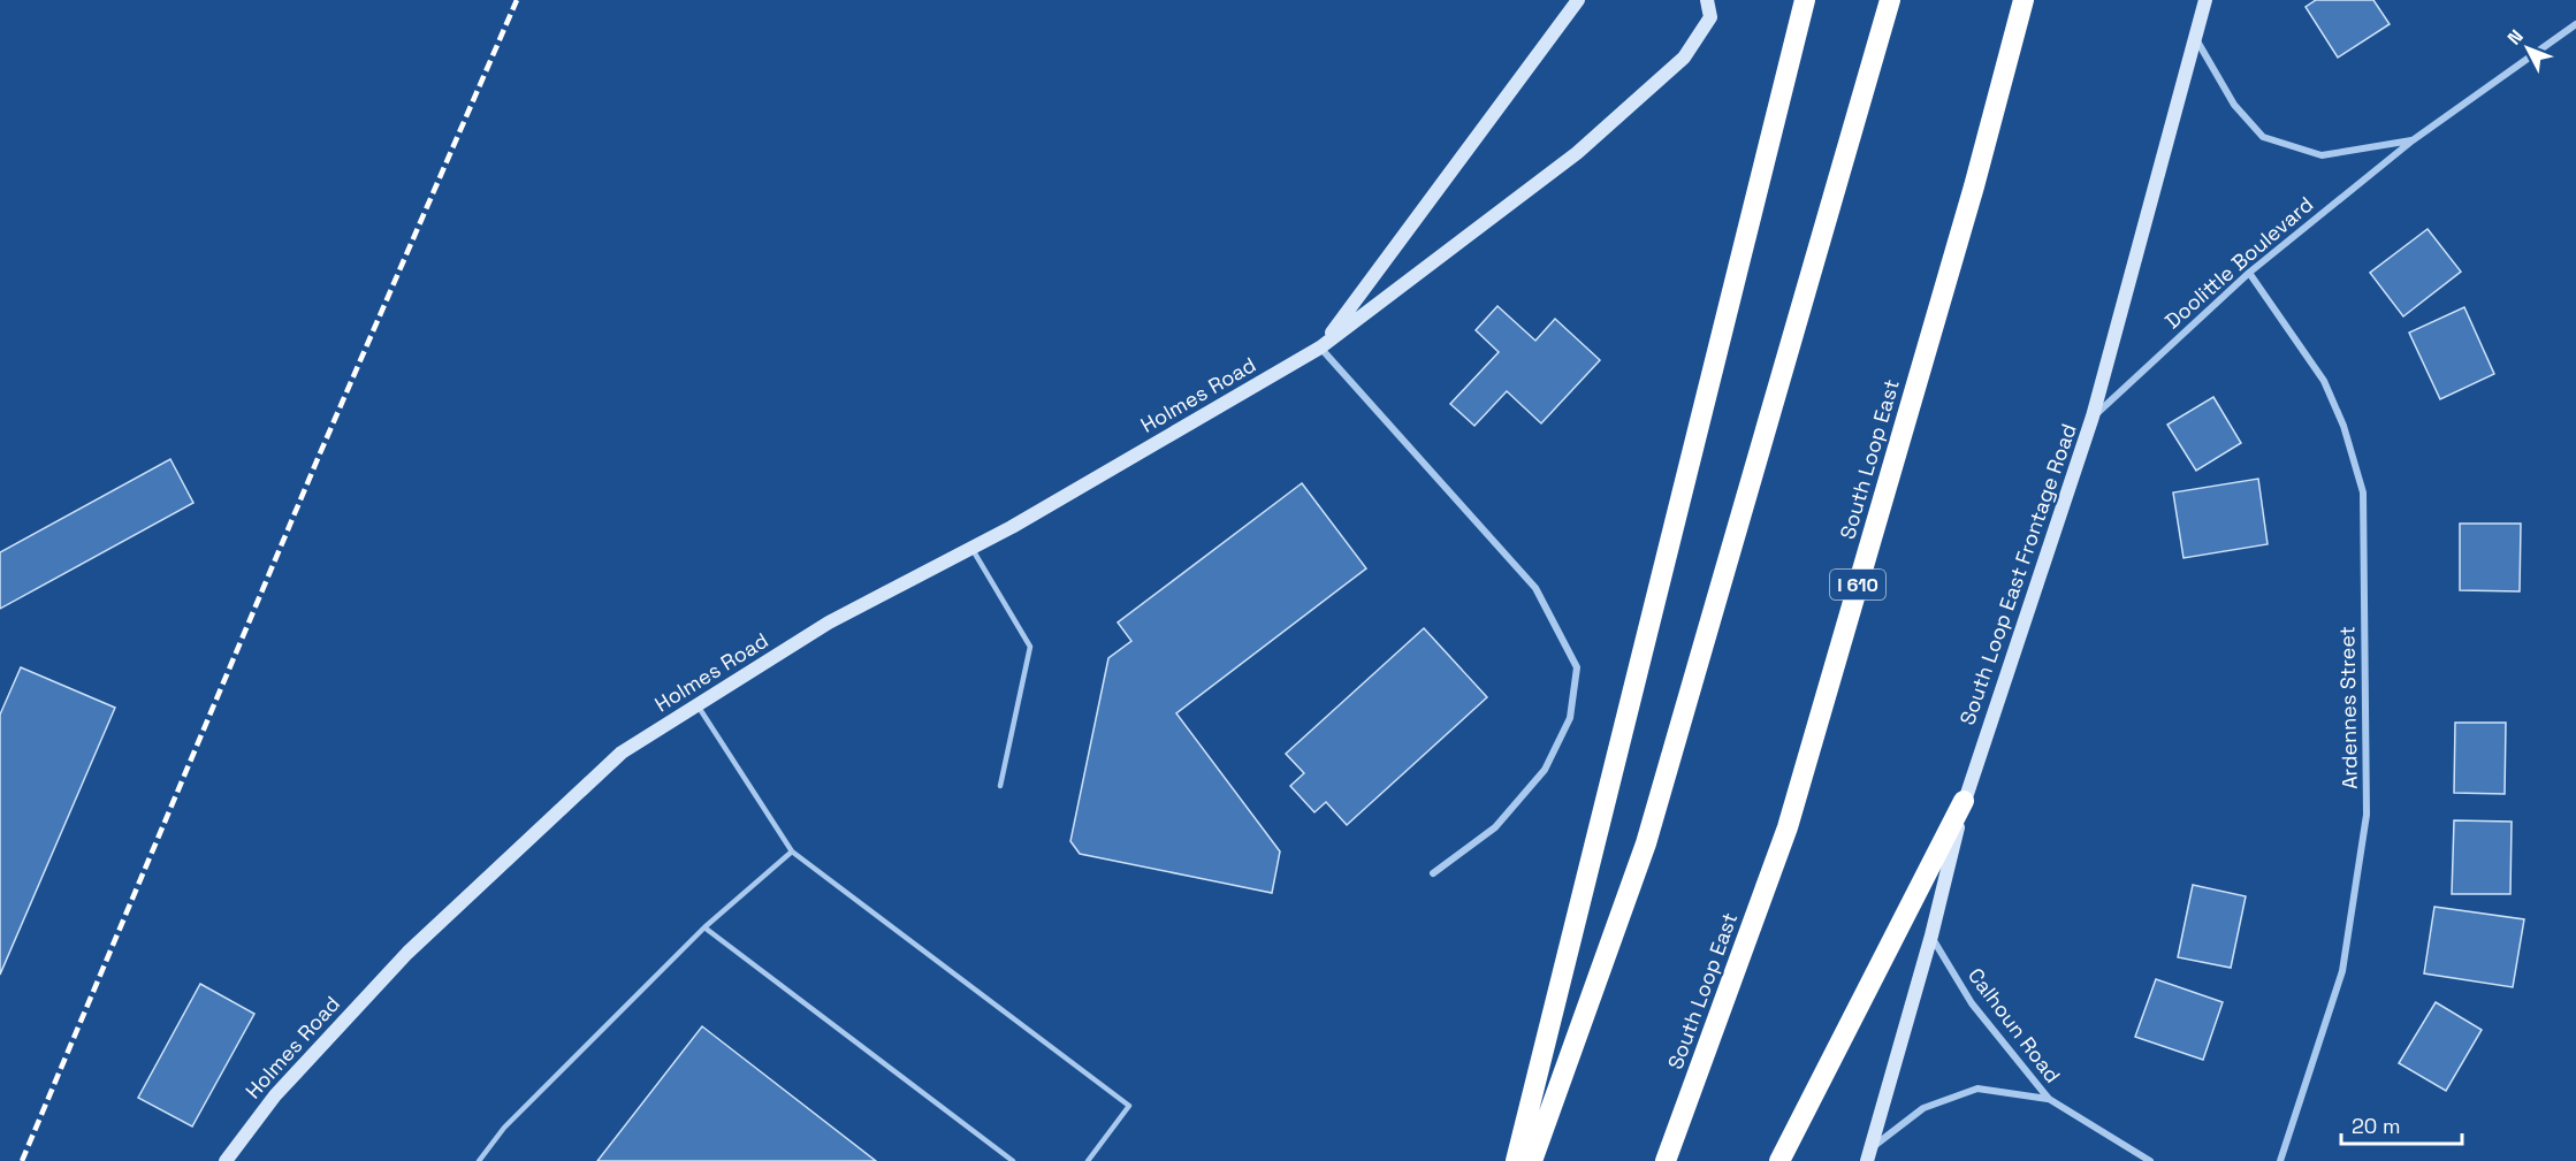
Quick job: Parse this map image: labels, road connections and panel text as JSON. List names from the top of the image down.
{
  "streets": {
    "highway": ["South Loop East", "I 610"],
    "main road": ["Holmes Road", "South Loop East Frontage Road"],
    "street": ["Doolittle Boulevard", "Ardennes Street", "Calhoun Road"]
  },
  "crossings": [
    ["Doolittle Boulevard", "South Loop East Frontage Road"],
    ["Doolittle Boulevard", "Ardennes Street"],
    ["South Loop East Frontage Road", "Calhoun Road"]
  ],
  "scale_bar": "20 m",
  "north": "top left"
}
